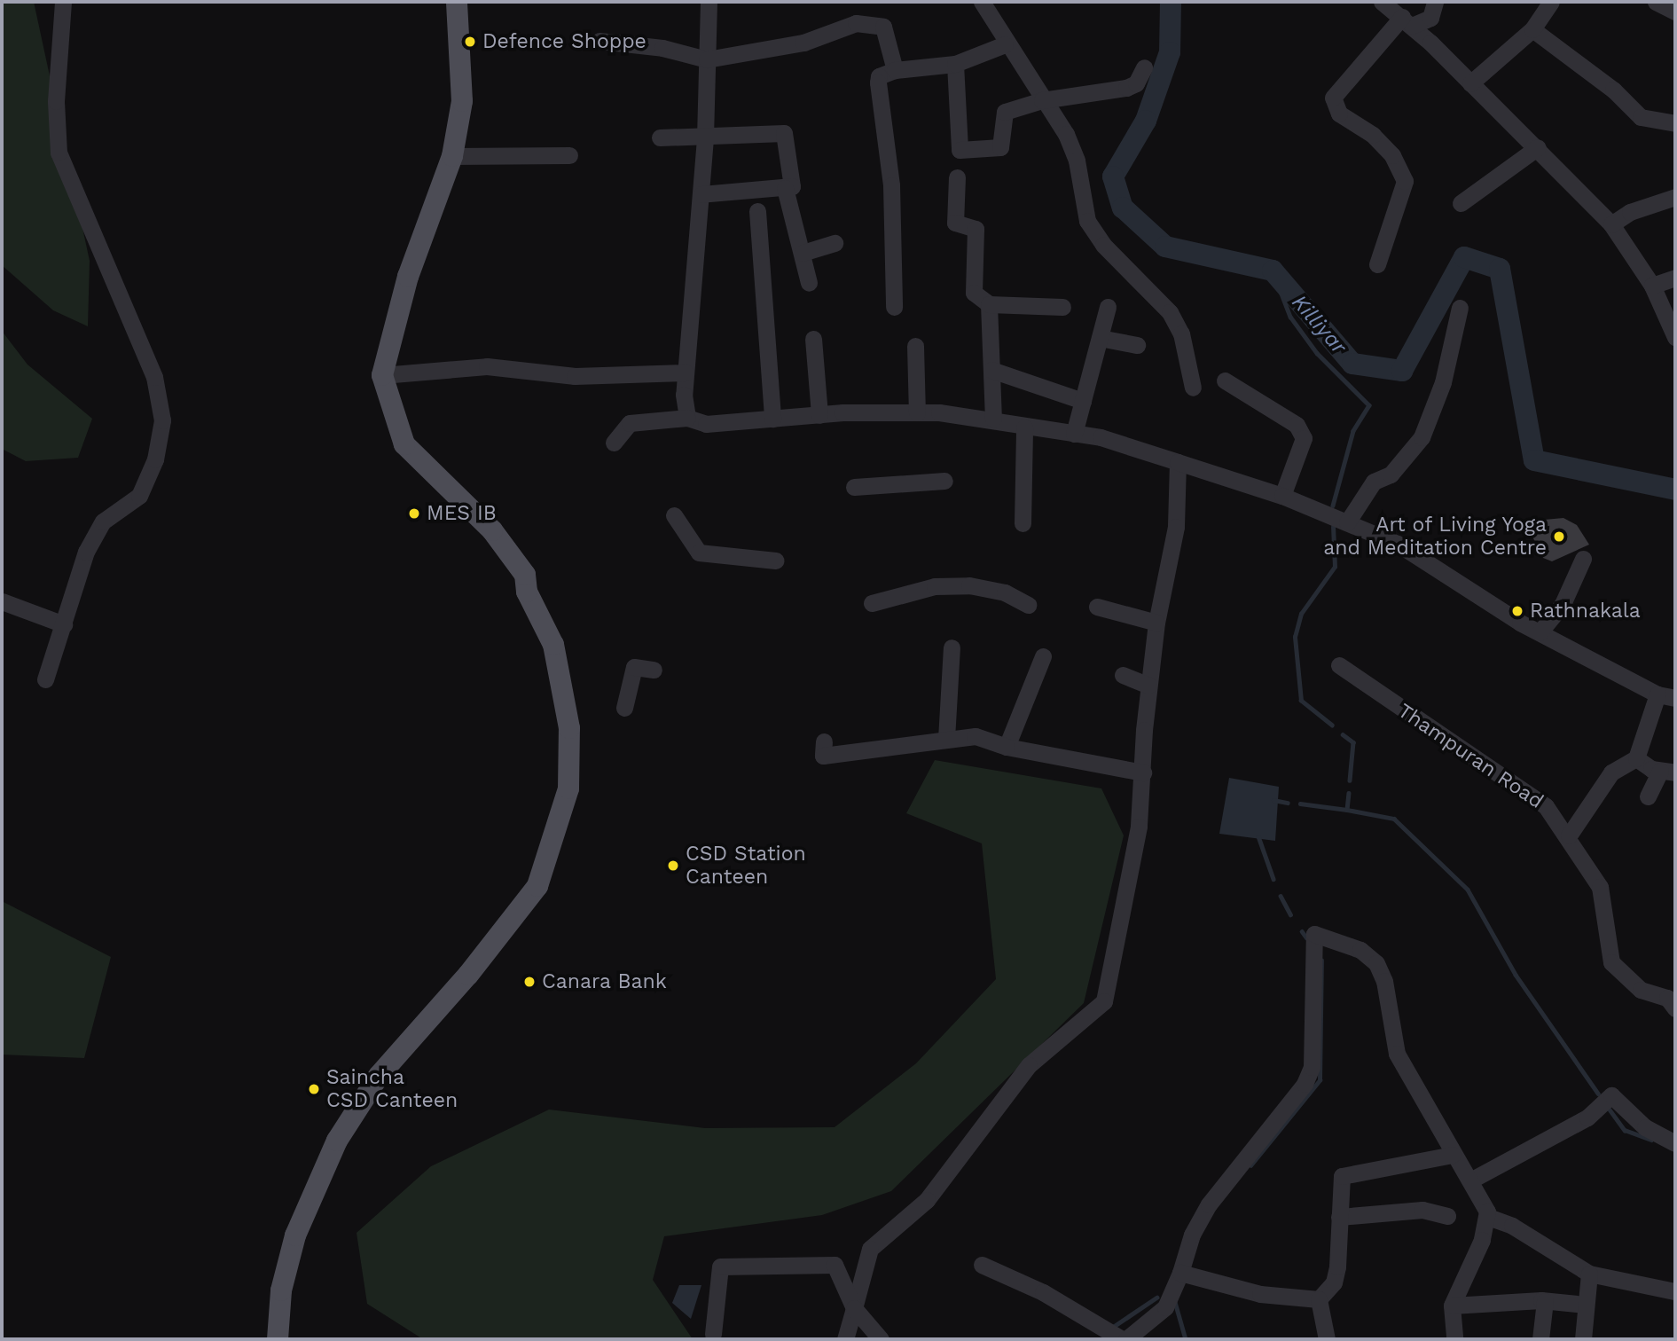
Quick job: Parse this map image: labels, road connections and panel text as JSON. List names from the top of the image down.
{
  "streets": {
    "street": ["Thampuran Road"]
  },
  "water": ["Killiyar"],
  "places": [
    "Defence Shoppe",
    "MES IB",
    "Art of Living Yoga and Meditation Centre",
    "Rathnakala",
    "CSD Station Canteen",
    "Canara Bank",
    "Saincha CSD Canteen"
  ]
}
